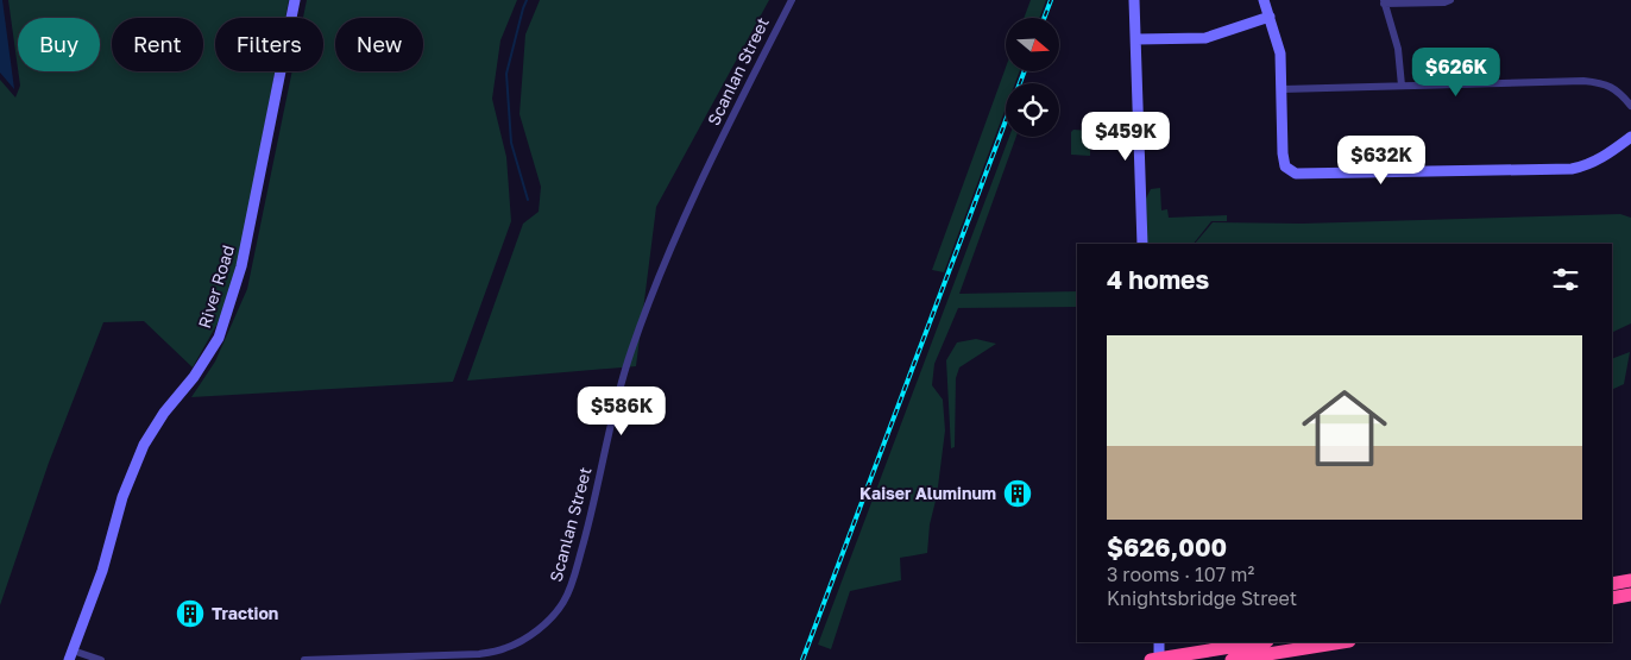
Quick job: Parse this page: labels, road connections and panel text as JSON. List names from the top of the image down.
{
  "streets": {
    "street": ["Scanlan Street", "River Road"]
  },
  "places": {
    "building": ["Kaiser Aluminum", "Traction"]
  },
  "north": "right",
  "page": {
    "chip": [
      "Buy",
      "Rent",
      "Filters",
      "New"
    ],
    "price": [
      "$626K",
      "$459K",
      "$632K",
      "$586K"
    ],
    "heading": "4 homes",
    "list": [
      {
        "name": "$626,000",
        "note": "3 rooms · 107 m² · Knightsbridge Street"
      }
    ]
  }
}
